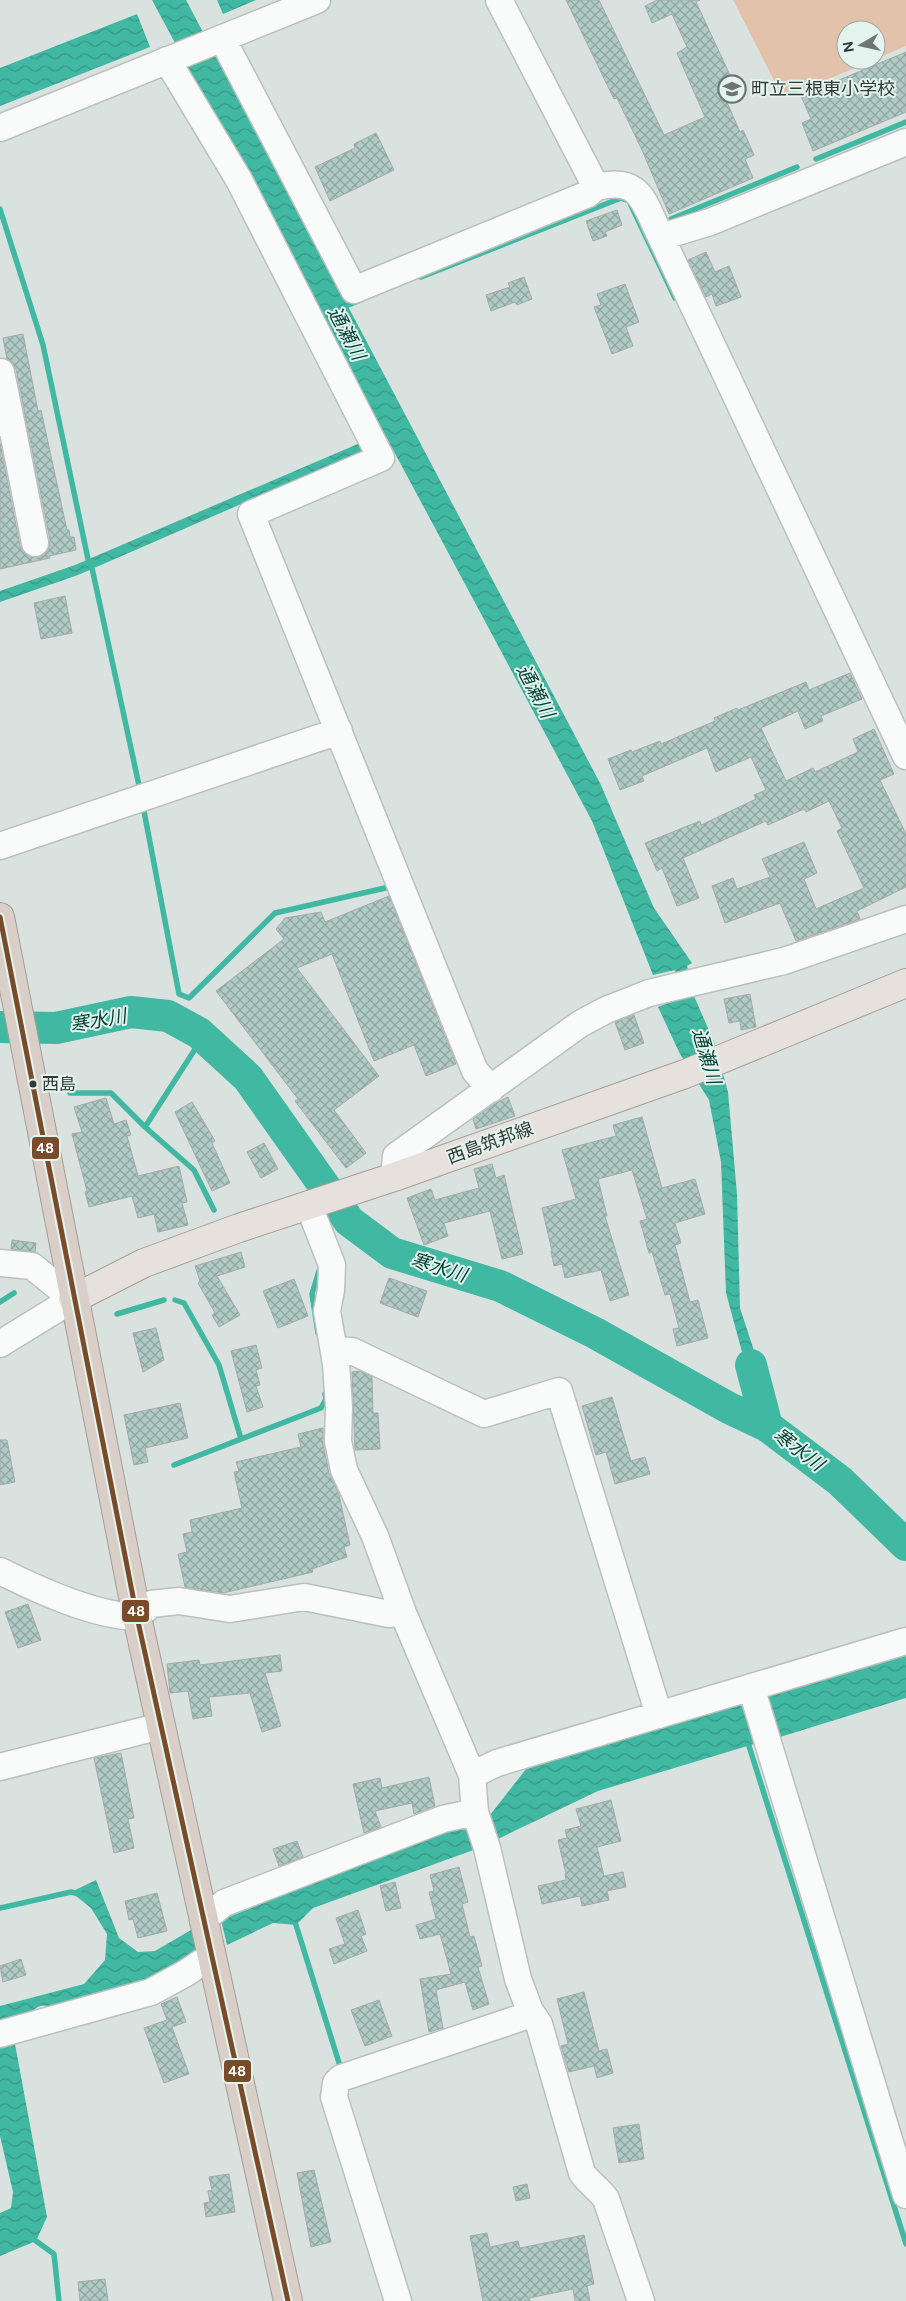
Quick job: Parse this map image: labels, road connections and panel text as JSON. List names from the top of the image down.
{
  "streets": {
    "main road": ["西島筑邦線"]
  },
  "water": ["通瀬川", "寒水川"],
  "places": {
    "school or university": ["町立三根東小学校"],
    "other": ["西島"]
  },
  "lines": ["transit line 48"],
  "north": "left"
}
